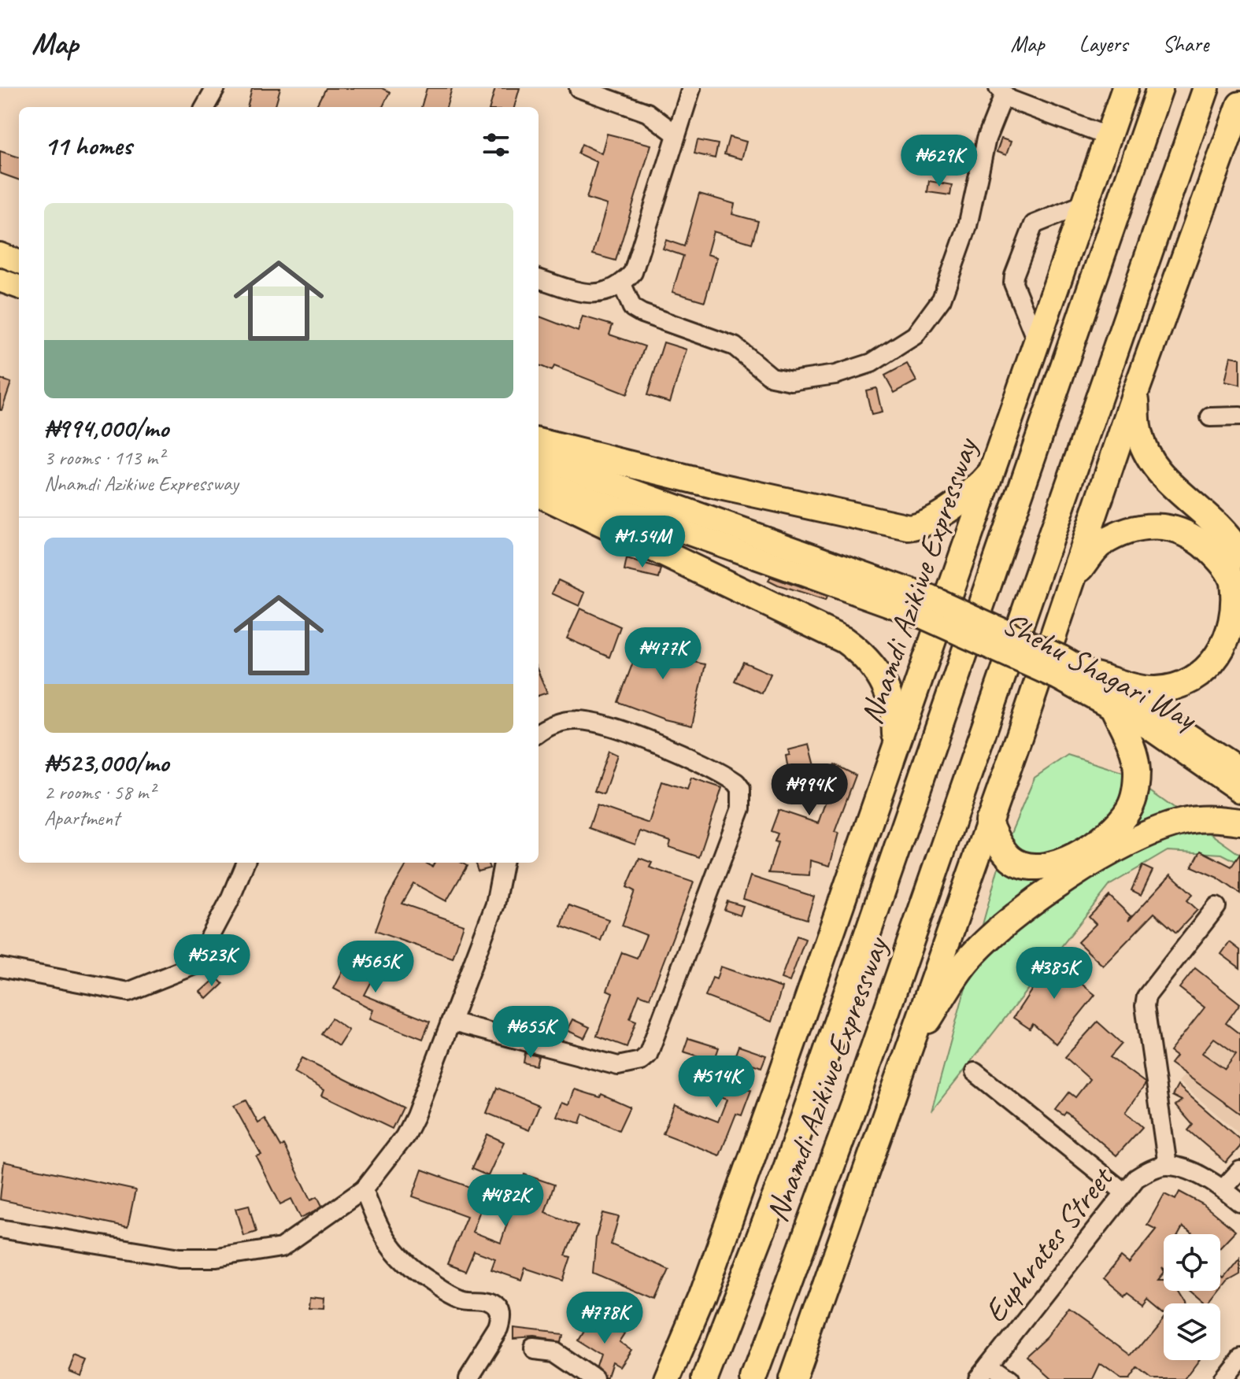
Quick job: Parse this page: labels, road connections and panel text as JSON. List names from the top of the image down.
{
  "streets": {
    "highway": ["Nnamdi Azikiwe Expressway"],
    "main road": ["Shehu Shagari Way"],
    "street": ["Euphrates Street"]
  },
  "page": {
    "header": "Map",
    "nav": ["Map", "Layers", "Share"],
    "heading": "11 homes",
    "price": [
      "₦629K",
      "₦1.54M",
      "₦477K",
      "₦994K",
      "₦523K",
      "₦565K",
      "₦385K",
      "₦655K",
      "₦514K",
      "₦482K",
      "₦778K"
    ],
    "list": [
      {
        "name": "₦994,000/mo",
        "note": "3 rooms · 113 m² · Nnamdi Azikiwe Expressway"
      },
      {
        "name": "₦523,000/mo",
        "note": "2 rooms · 58 m² · Apartment"
      }
    ]
  }
}
